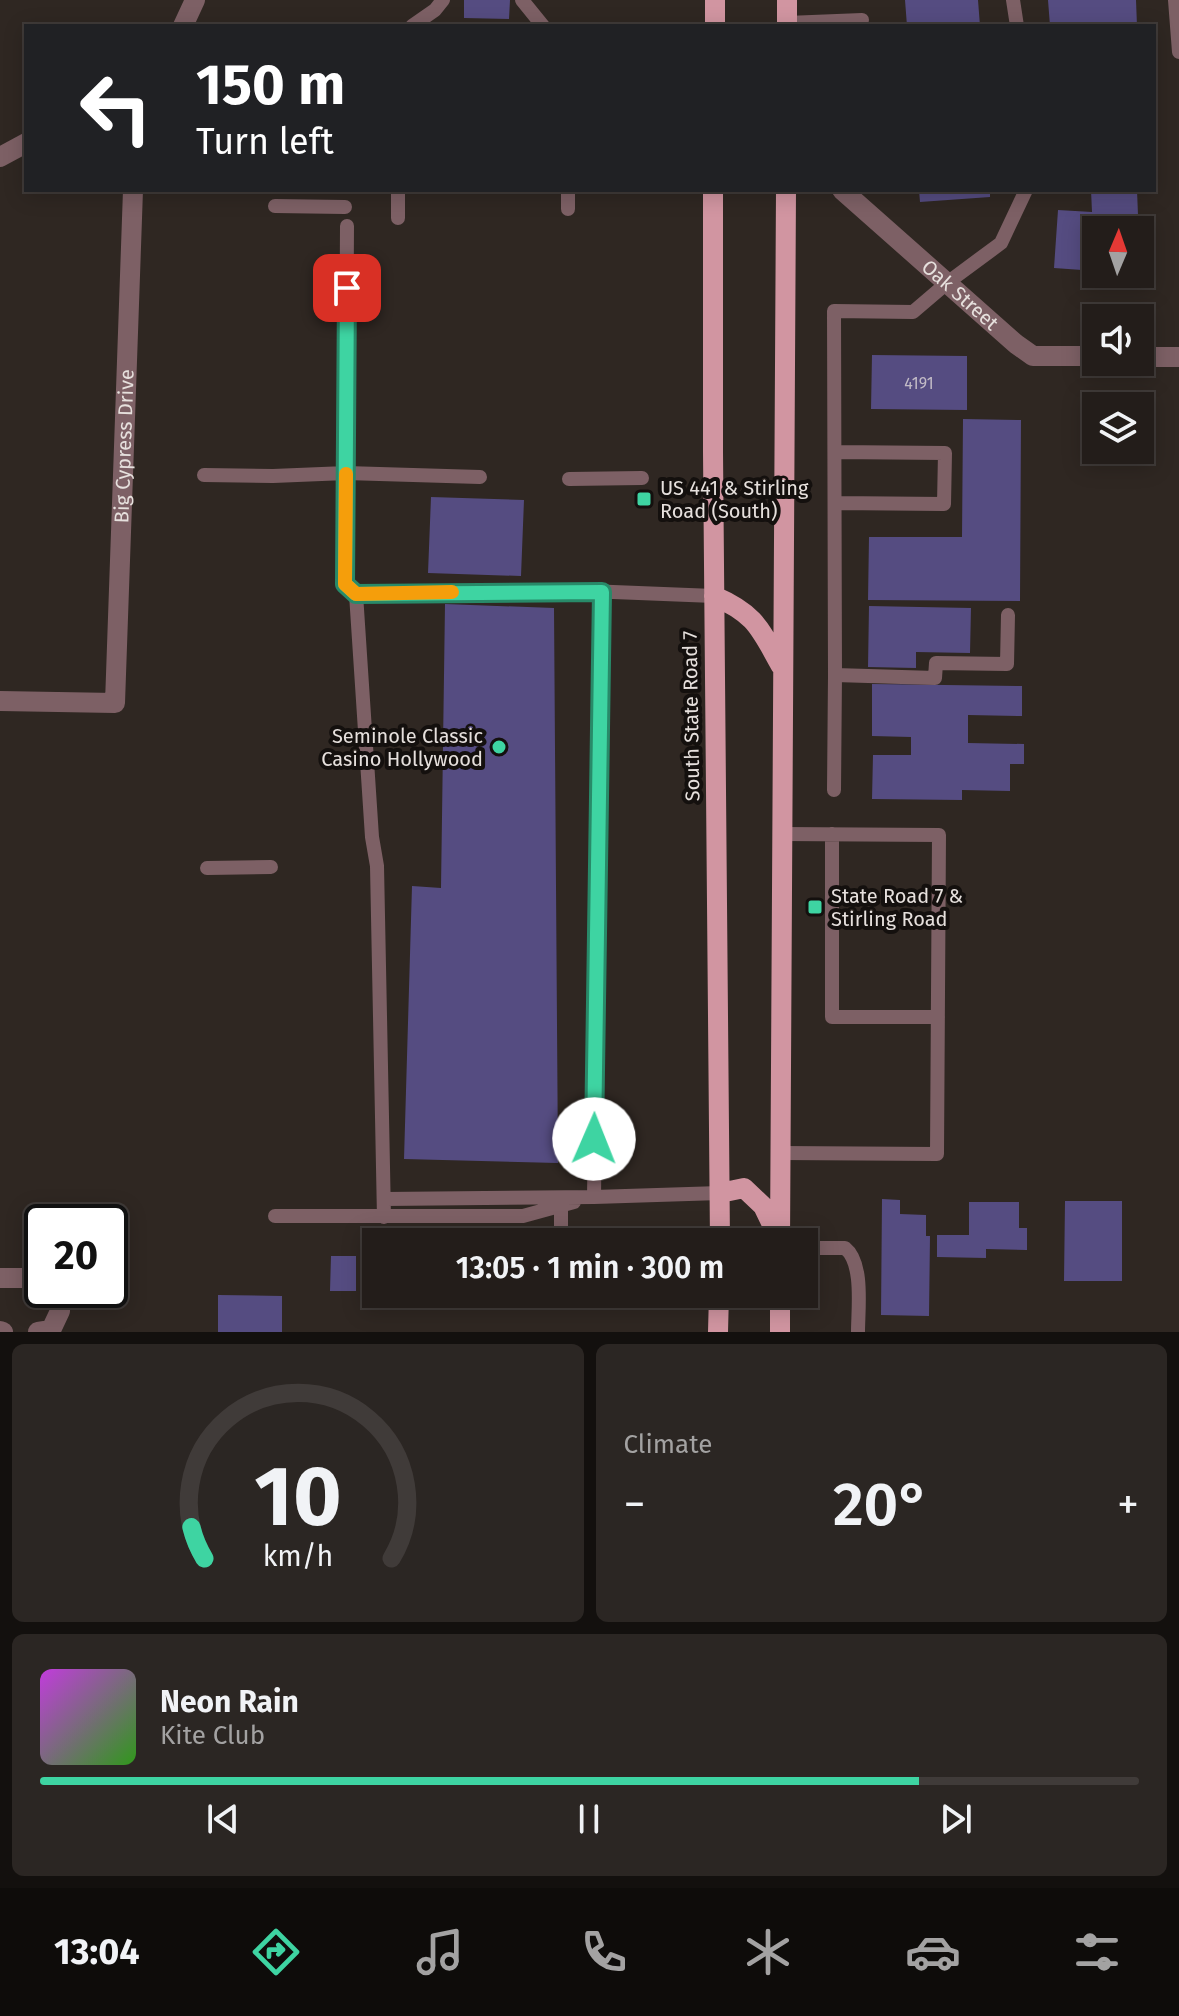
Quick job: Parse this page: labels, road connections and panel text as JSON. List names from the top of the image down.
{
  "streets": {
    "main road": ["South State Road 7"],
    "street": ["Oak Street", "Big Cypress Drive"]
  },
  "places": {
    "transit": ["US 441 & Stirling Road (South)", "State Road 7 & Stirling Road"],
    "other": ["Seminole Classic Casino Hollywood"]
  },
  "house_numbers": ["4191"],
  "north": "top",
  "page": {
    "turn": ["150 m", "Turn left"],
    "limit": "20",
    "trip": "13:05 · 1 min · 300 m",
    "tile": "Climate",
    "heat": ["−", "20°", "+"],
    "song": ["Neon Rain", "Kite Club"],
    "tabs": "13:04",
    "gauge": ["10", "km/h"]
  }
}
